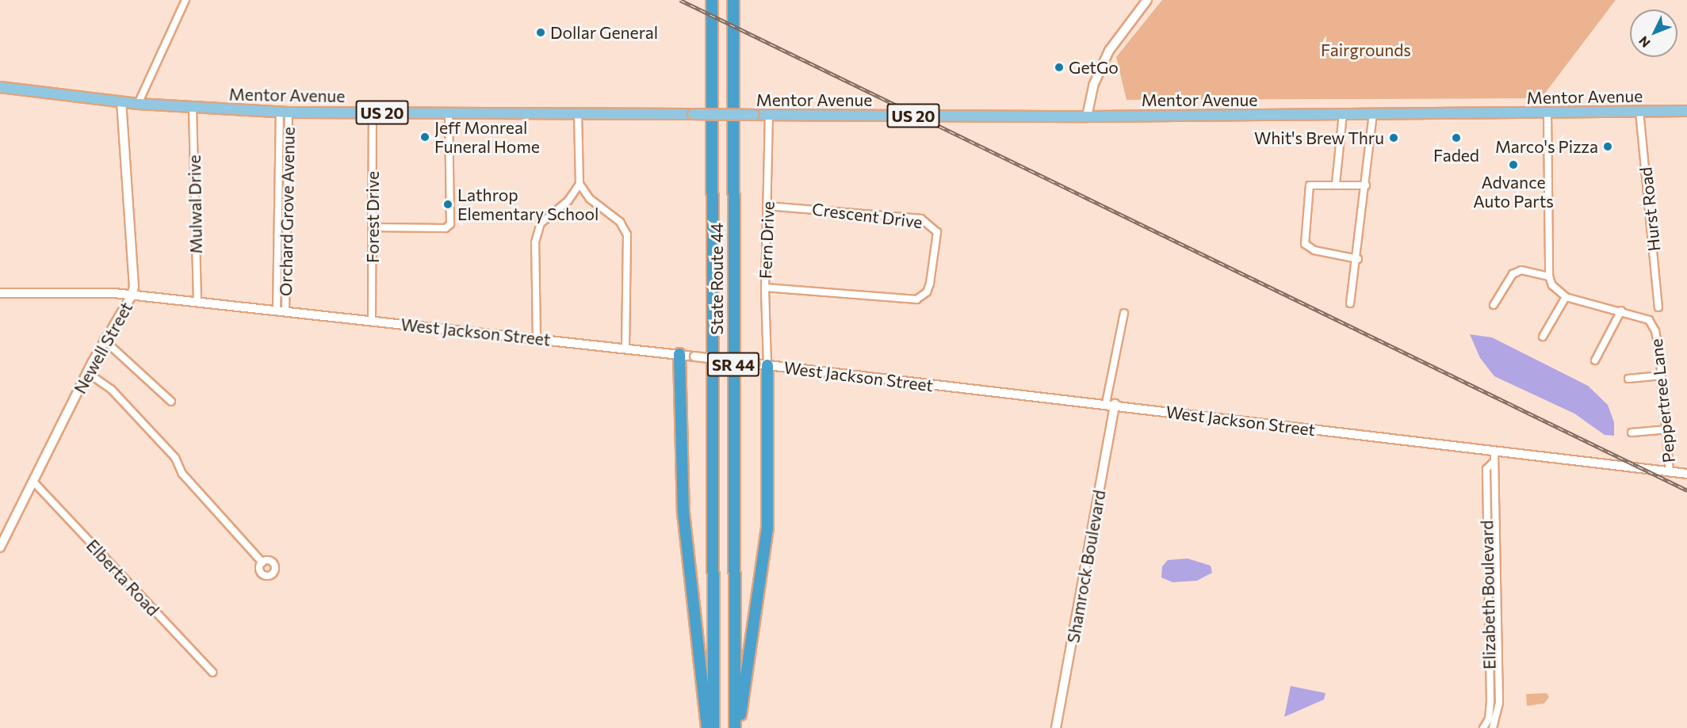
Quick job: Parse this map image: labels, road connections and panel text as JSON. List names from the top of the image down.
{
  "streets": {
    "highway": ["State Route 44", "SR 44"],
    "main road": ["Mentor Avenue", "US 20"],
    "street": [
      "Mulwal Drive",
      "Hurst Road",
      "Orchard Grove Avenue",
      "Crescent Drive",
      "Forest Drive",
      "Fern Drive",
      "West Jackson Street",
      "Newell Street",
      "Peppertree Lane",
      "Shamrock Boulevard",
      "Elberta Road",
      "Elizabeth Boulevard"
    ]
  },
  "crossings": [
    ["Mentor Avenue", "Mulwal Drive"],
    ["Mentor Avenue", "Hurst Road"],
    ["Mentor Avenue", "Orchard Grove Avenue"],
    ["Mentor Avenue", "Forest Drive"],
    ["Mentor Avenue", "Fern Drive"],
    ["Mentor Avenue", "Newell Street"],
    ["Mulwal Drive", "West Jackson Street"],
    ["Orchard Grove Avenue", "West Jackson Street"],
    ["Crescent Drive", "Fern Drive"],
    ["Forest Drive", "West Jackson Street"],
    ["Fern Drive", "West Jackson Street"],
    ["West Jackson Street", "Newell Street"],
    ["West Jackson Street", "Peppertree Lane"],
    ["West Jackson Street", "Shamrock Boulevard"],
    ["West Jackson Street", "Elizabeth Boulevard"],
    ["Newell Street", "Elberta Road"]
  ],
  "parks": ["Fairgrounds"],
  "places": [
    "Dollar General",
    "GetGo",
    "Jeff Monreal Funeral Home",
    "Whit's Brew Thru",
    "Faded",
    "Marco's Pizza",
    "Advance Auto Parts",
    "Lathrop Elementary School"
  ],
  "north": "bottom left"
}
